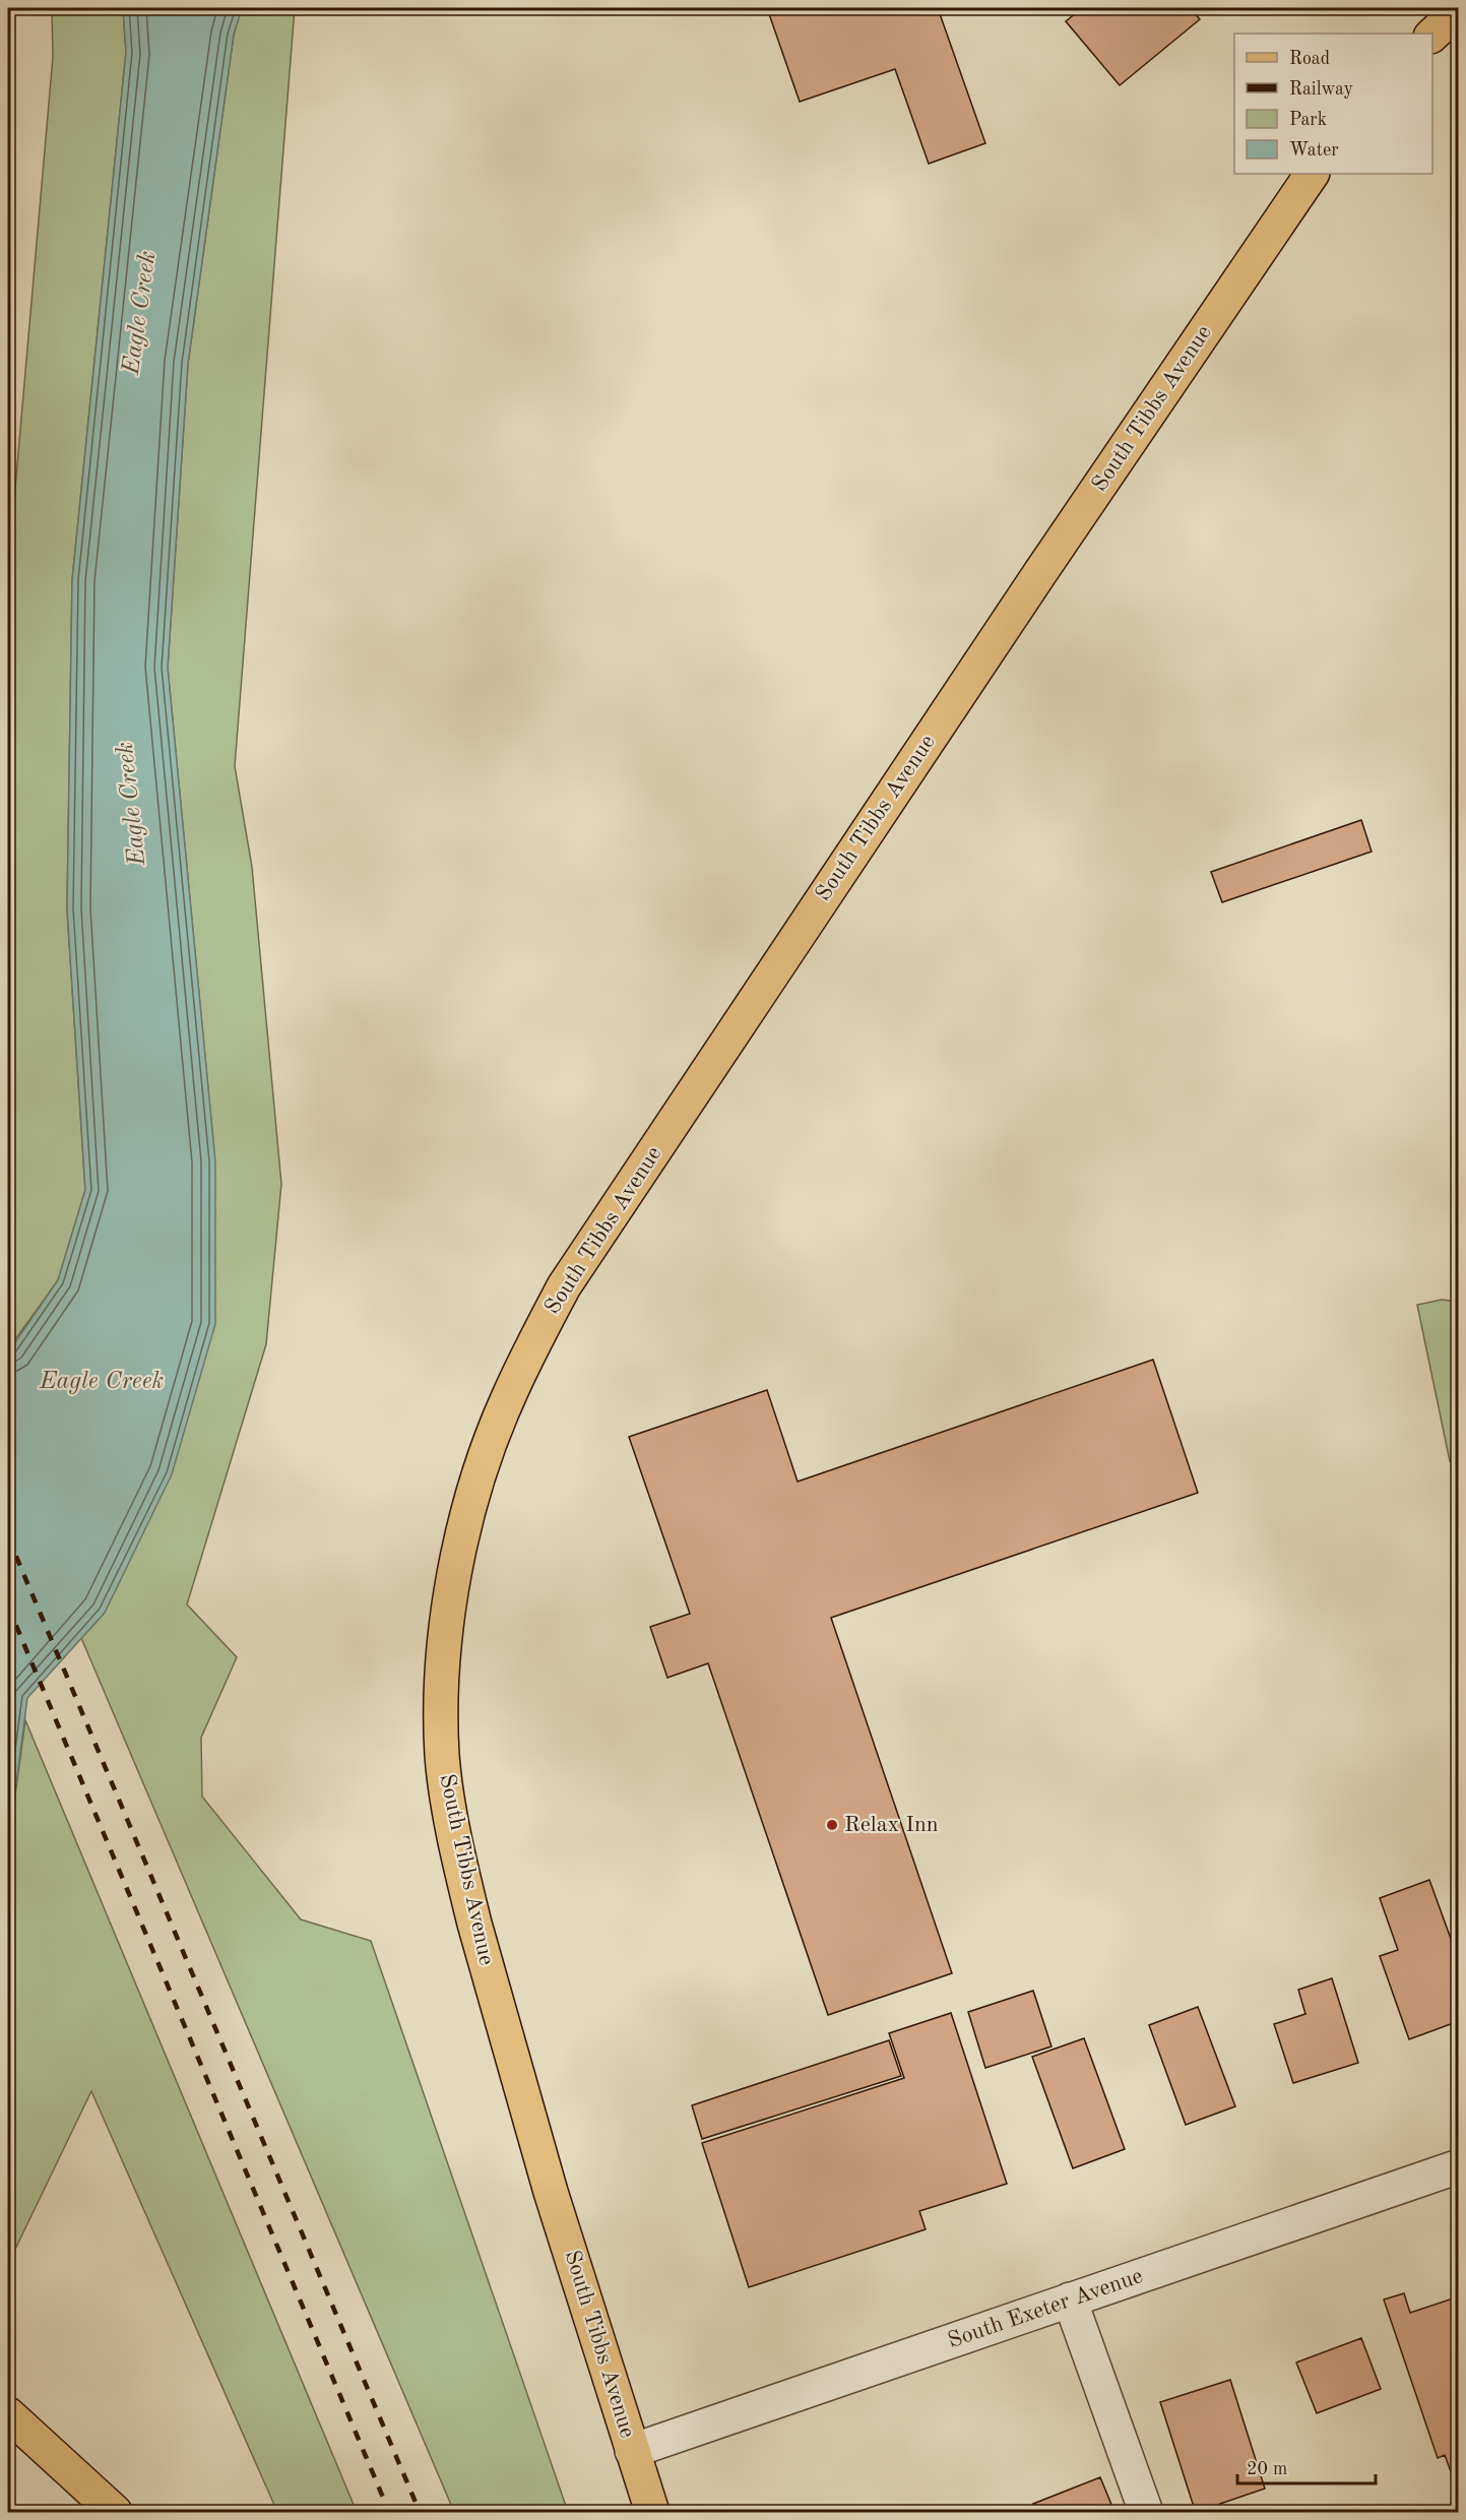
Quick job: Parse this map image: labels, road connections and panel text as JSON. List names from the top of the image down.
{
  "streets": {
    "main road": ["South Tibbs Avenue"],
    "street": ["South Exeter Avenue"]
  },
  "crossings": [
    ["South Tibbs Avenue", "South Exeter Avenue"]
  ],
  "water": ["Eagle Creek"],
  "places": ["Relax Inn"],
  "legend": [
    "Road",
    "Railway",
    "Park",
    "Water"
  ],
  "scale_bar": "20 m"
}
